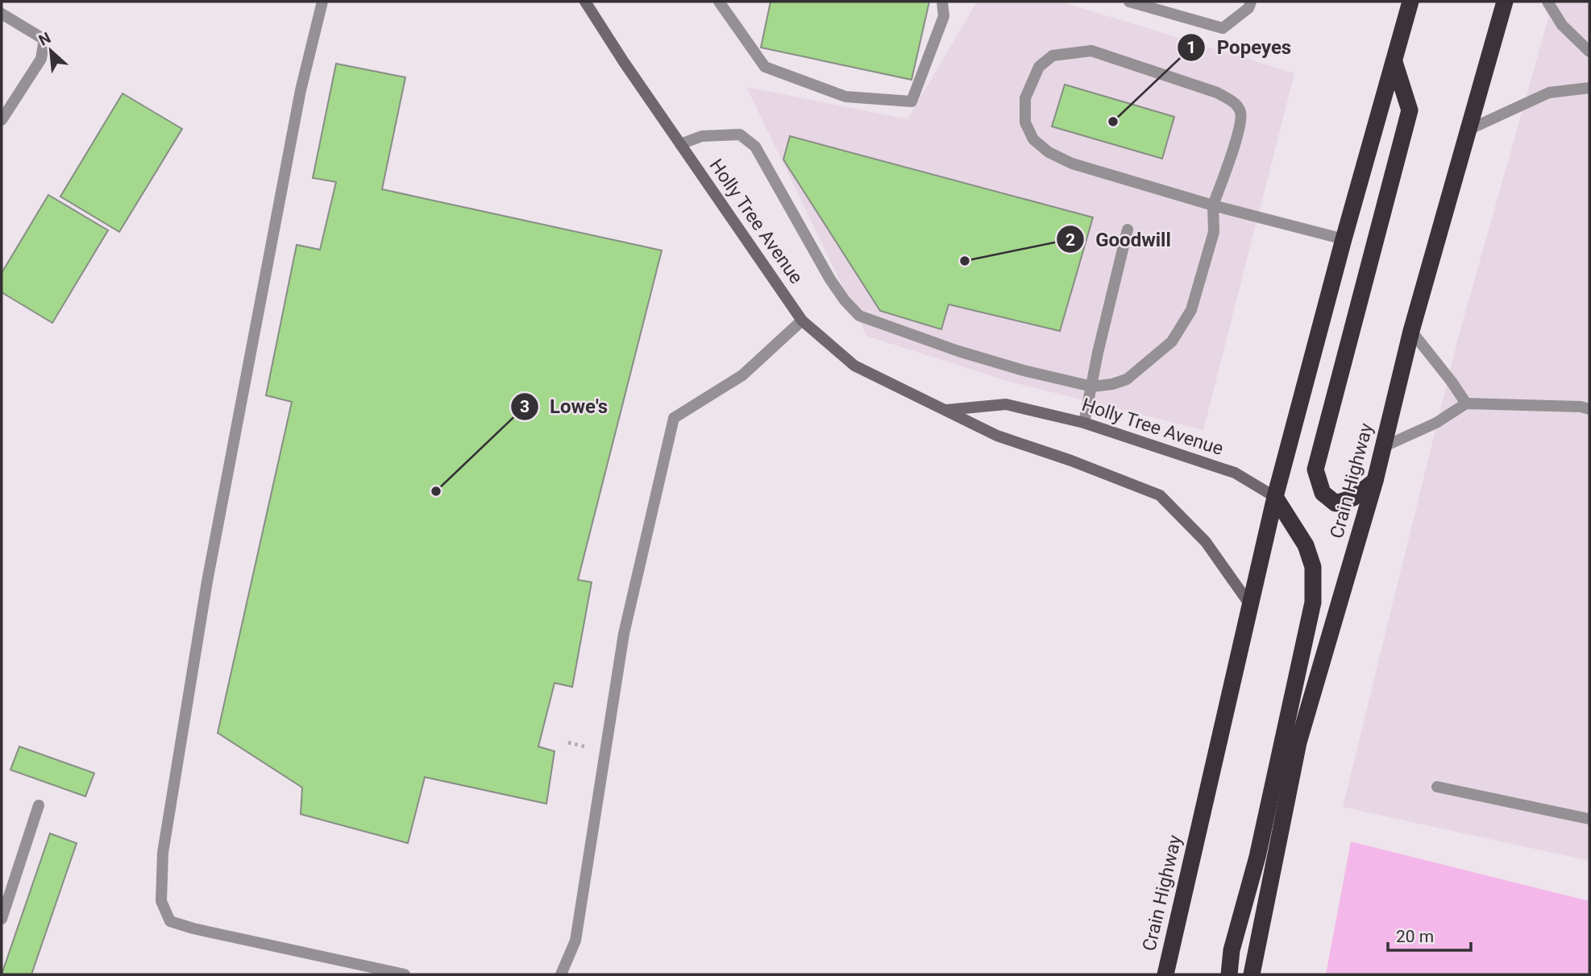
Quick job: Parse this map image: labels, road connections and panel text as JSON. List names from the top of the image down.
{
  "streets": {
    "highway": ["Crain Highway"],
    "street": ["Holly Tree Avenue"]
  },
  "crossings": [
    ["Holly Tree Avenue", "Crain Highway"]
  ],
  "places": ["Popeyes", "Goodwill", "Lowe's"],
  "scale_bar": "20 m",
  "north": "top left"
}
